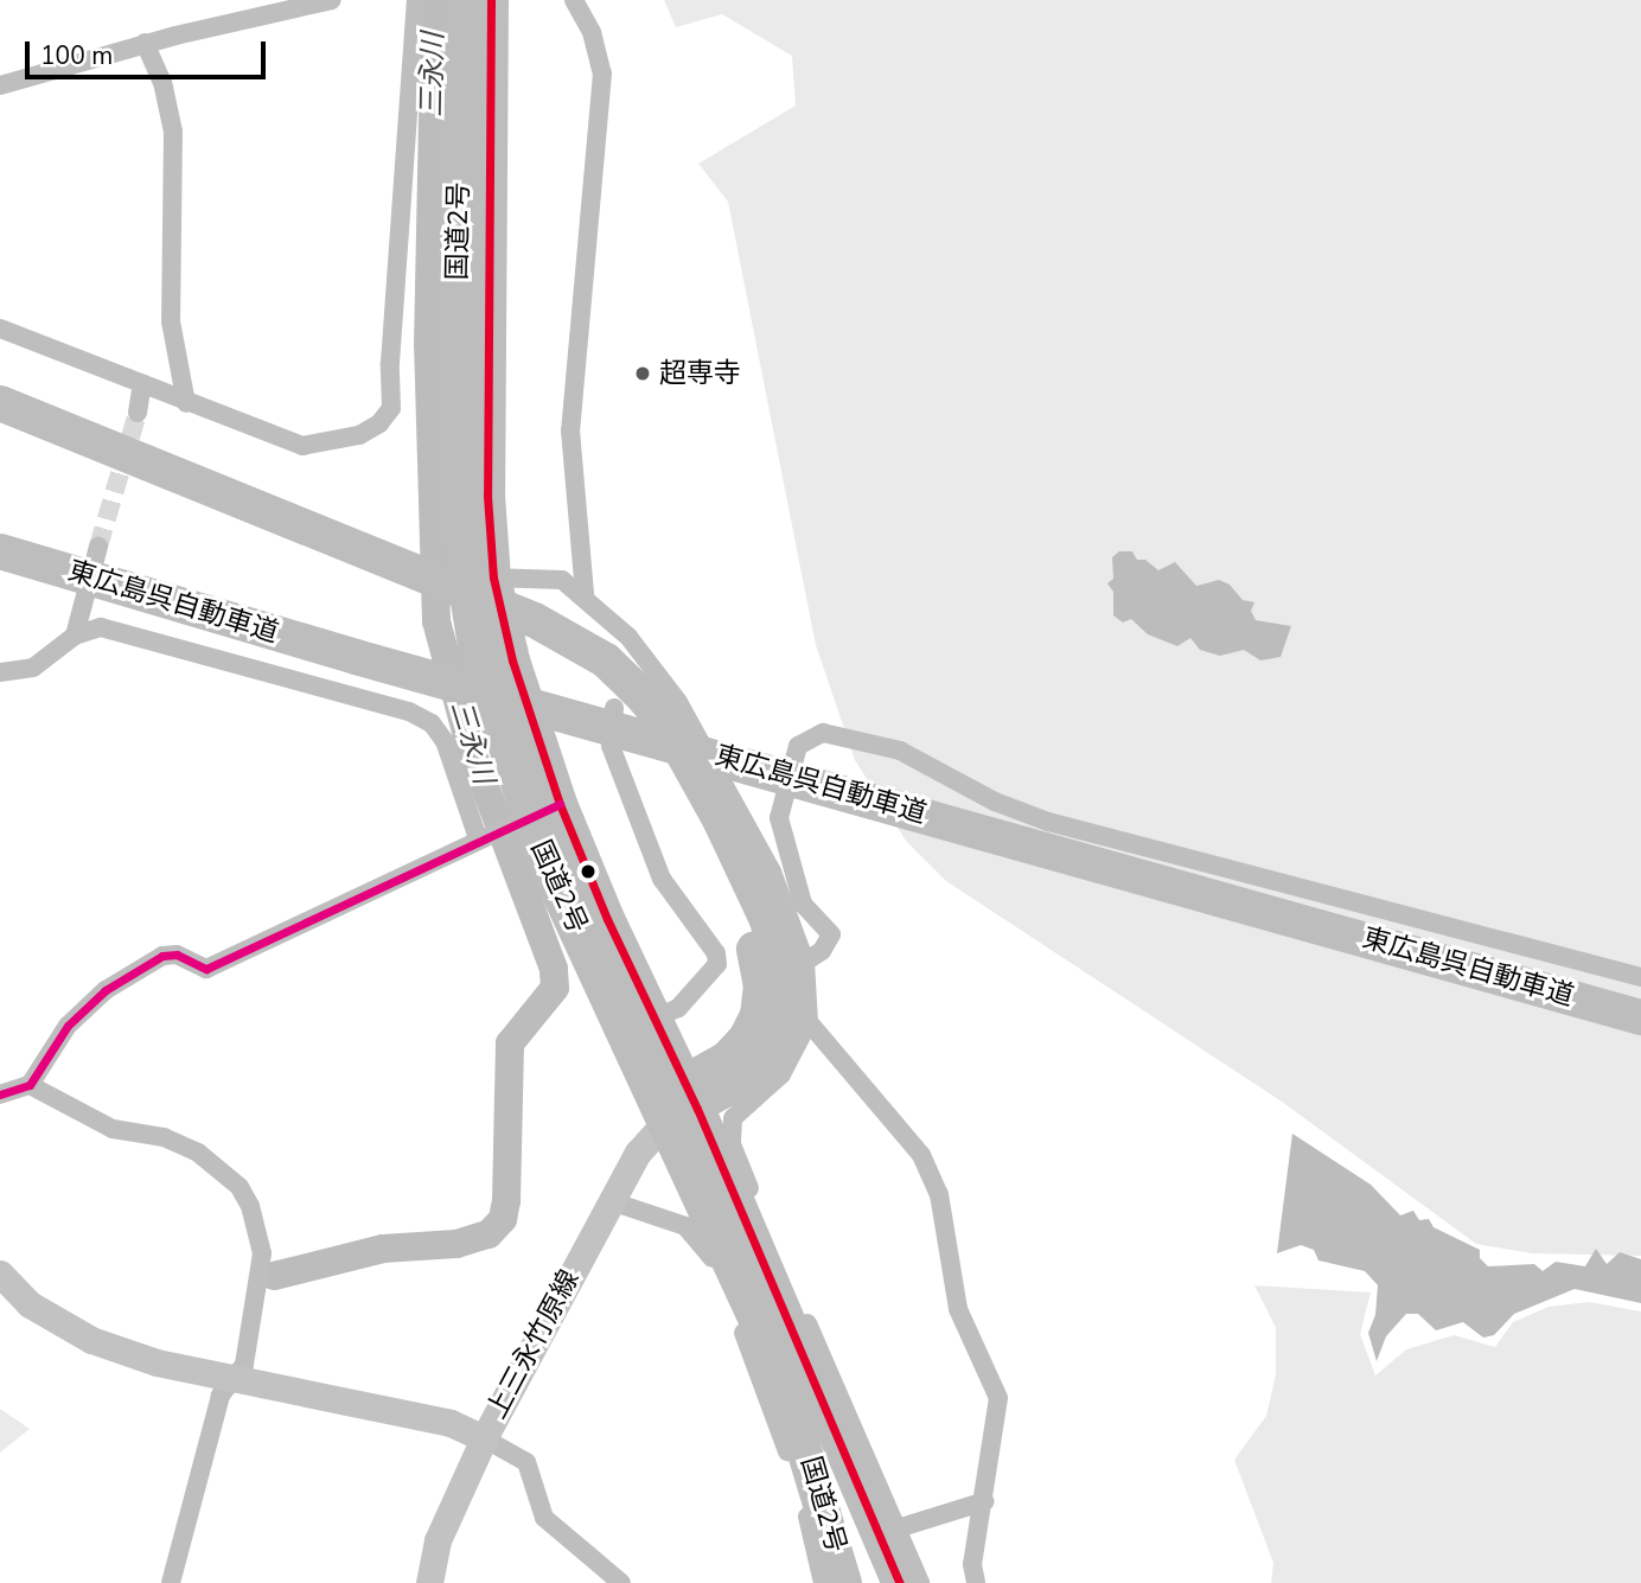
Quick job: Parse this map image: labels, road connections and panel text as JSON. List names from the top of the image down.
{
  "streets": {
    "highway": ["国道2号", "東広島呉自動車道"],
    "main road": ["上三永竹原線"]
  },
  "crossings": [
    ["国道2号", "上三永竹原線"]
  ],
  "water": ["三永川"],
  "places": ["超専寺"],
  "scale_bar": "100 m"
}
